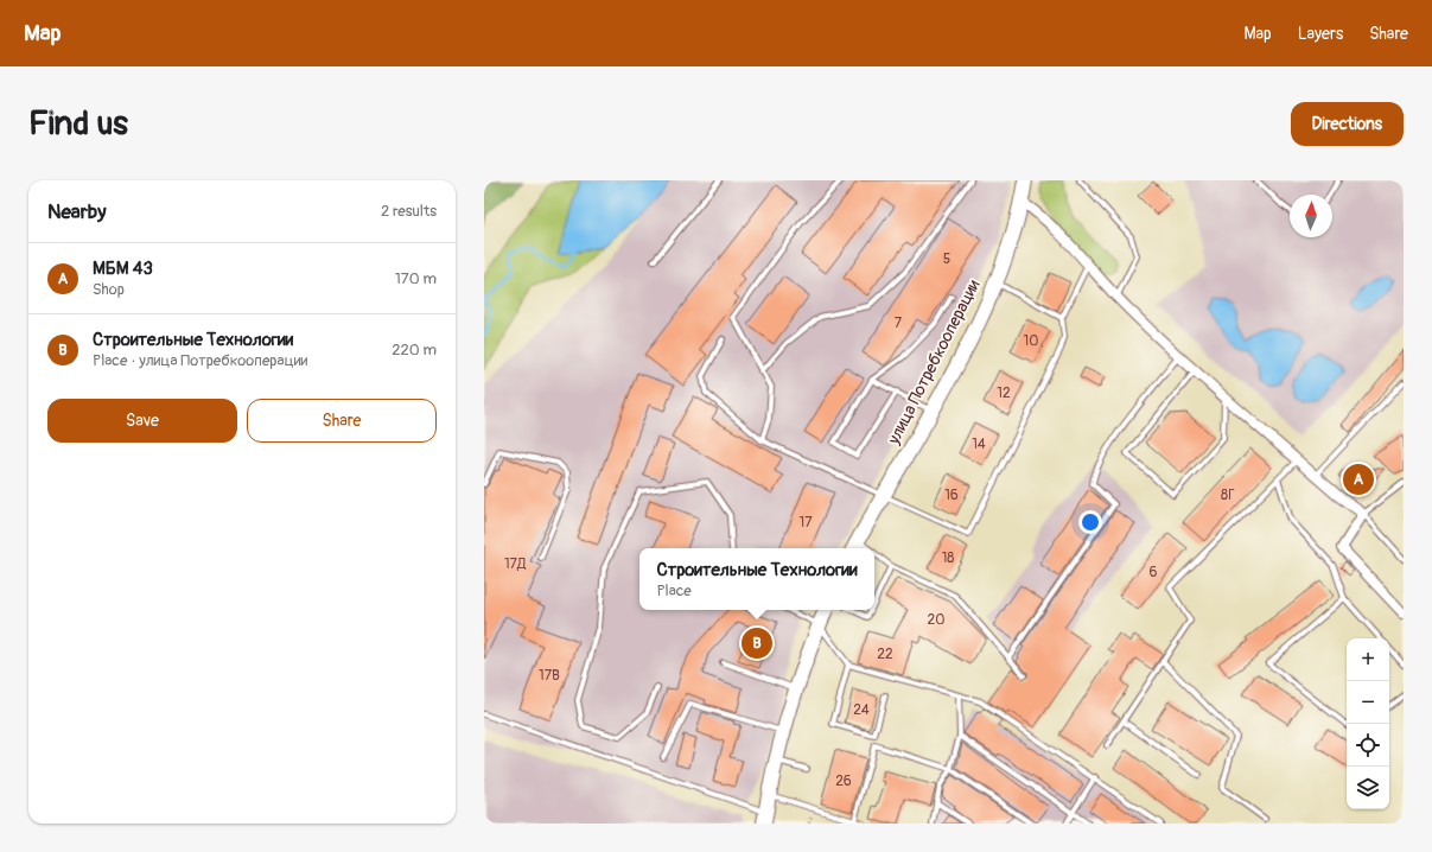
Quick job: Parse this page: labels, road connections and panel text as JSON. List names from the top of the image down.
{
  "streets": {
    "main road": ["улица Потребкооперации"]
  },
  "house_numbers": [
    "5",
    "7",
    "10",
    "12",
    "14",
    "16",
    "8Г",
    "17",
    "18",
    "17Д",
    "6",
    "20",
    "22",
    "17В",
    "24",
    "26"
  ],
  "north": "top",
  "page": {
    "header": "Map",
    "nav": ["Map", "Layers", "Share"],
    "buttons": [
      "Directions",
      ["Save", "Share"]
    ],
    "title": "Find us",
    "heading": ["Nearby", "2 results"],
    "list": [
      {
        "mark": "A",
        "name": "МБМ 43",
        "note": "Shop",
        "value": "170 m"
      },
      {
        "mark": "B",
        "name": "Строительные Технологии",
        "note": "Place · улица Потребкооперации",
        "value": "220 m"
      }
    ],
    "pins": ["A", "B"],
    "popup": ["Строительные Технологии", "Place"],
    "map_buttons": ["+", "−"]
  }
}
